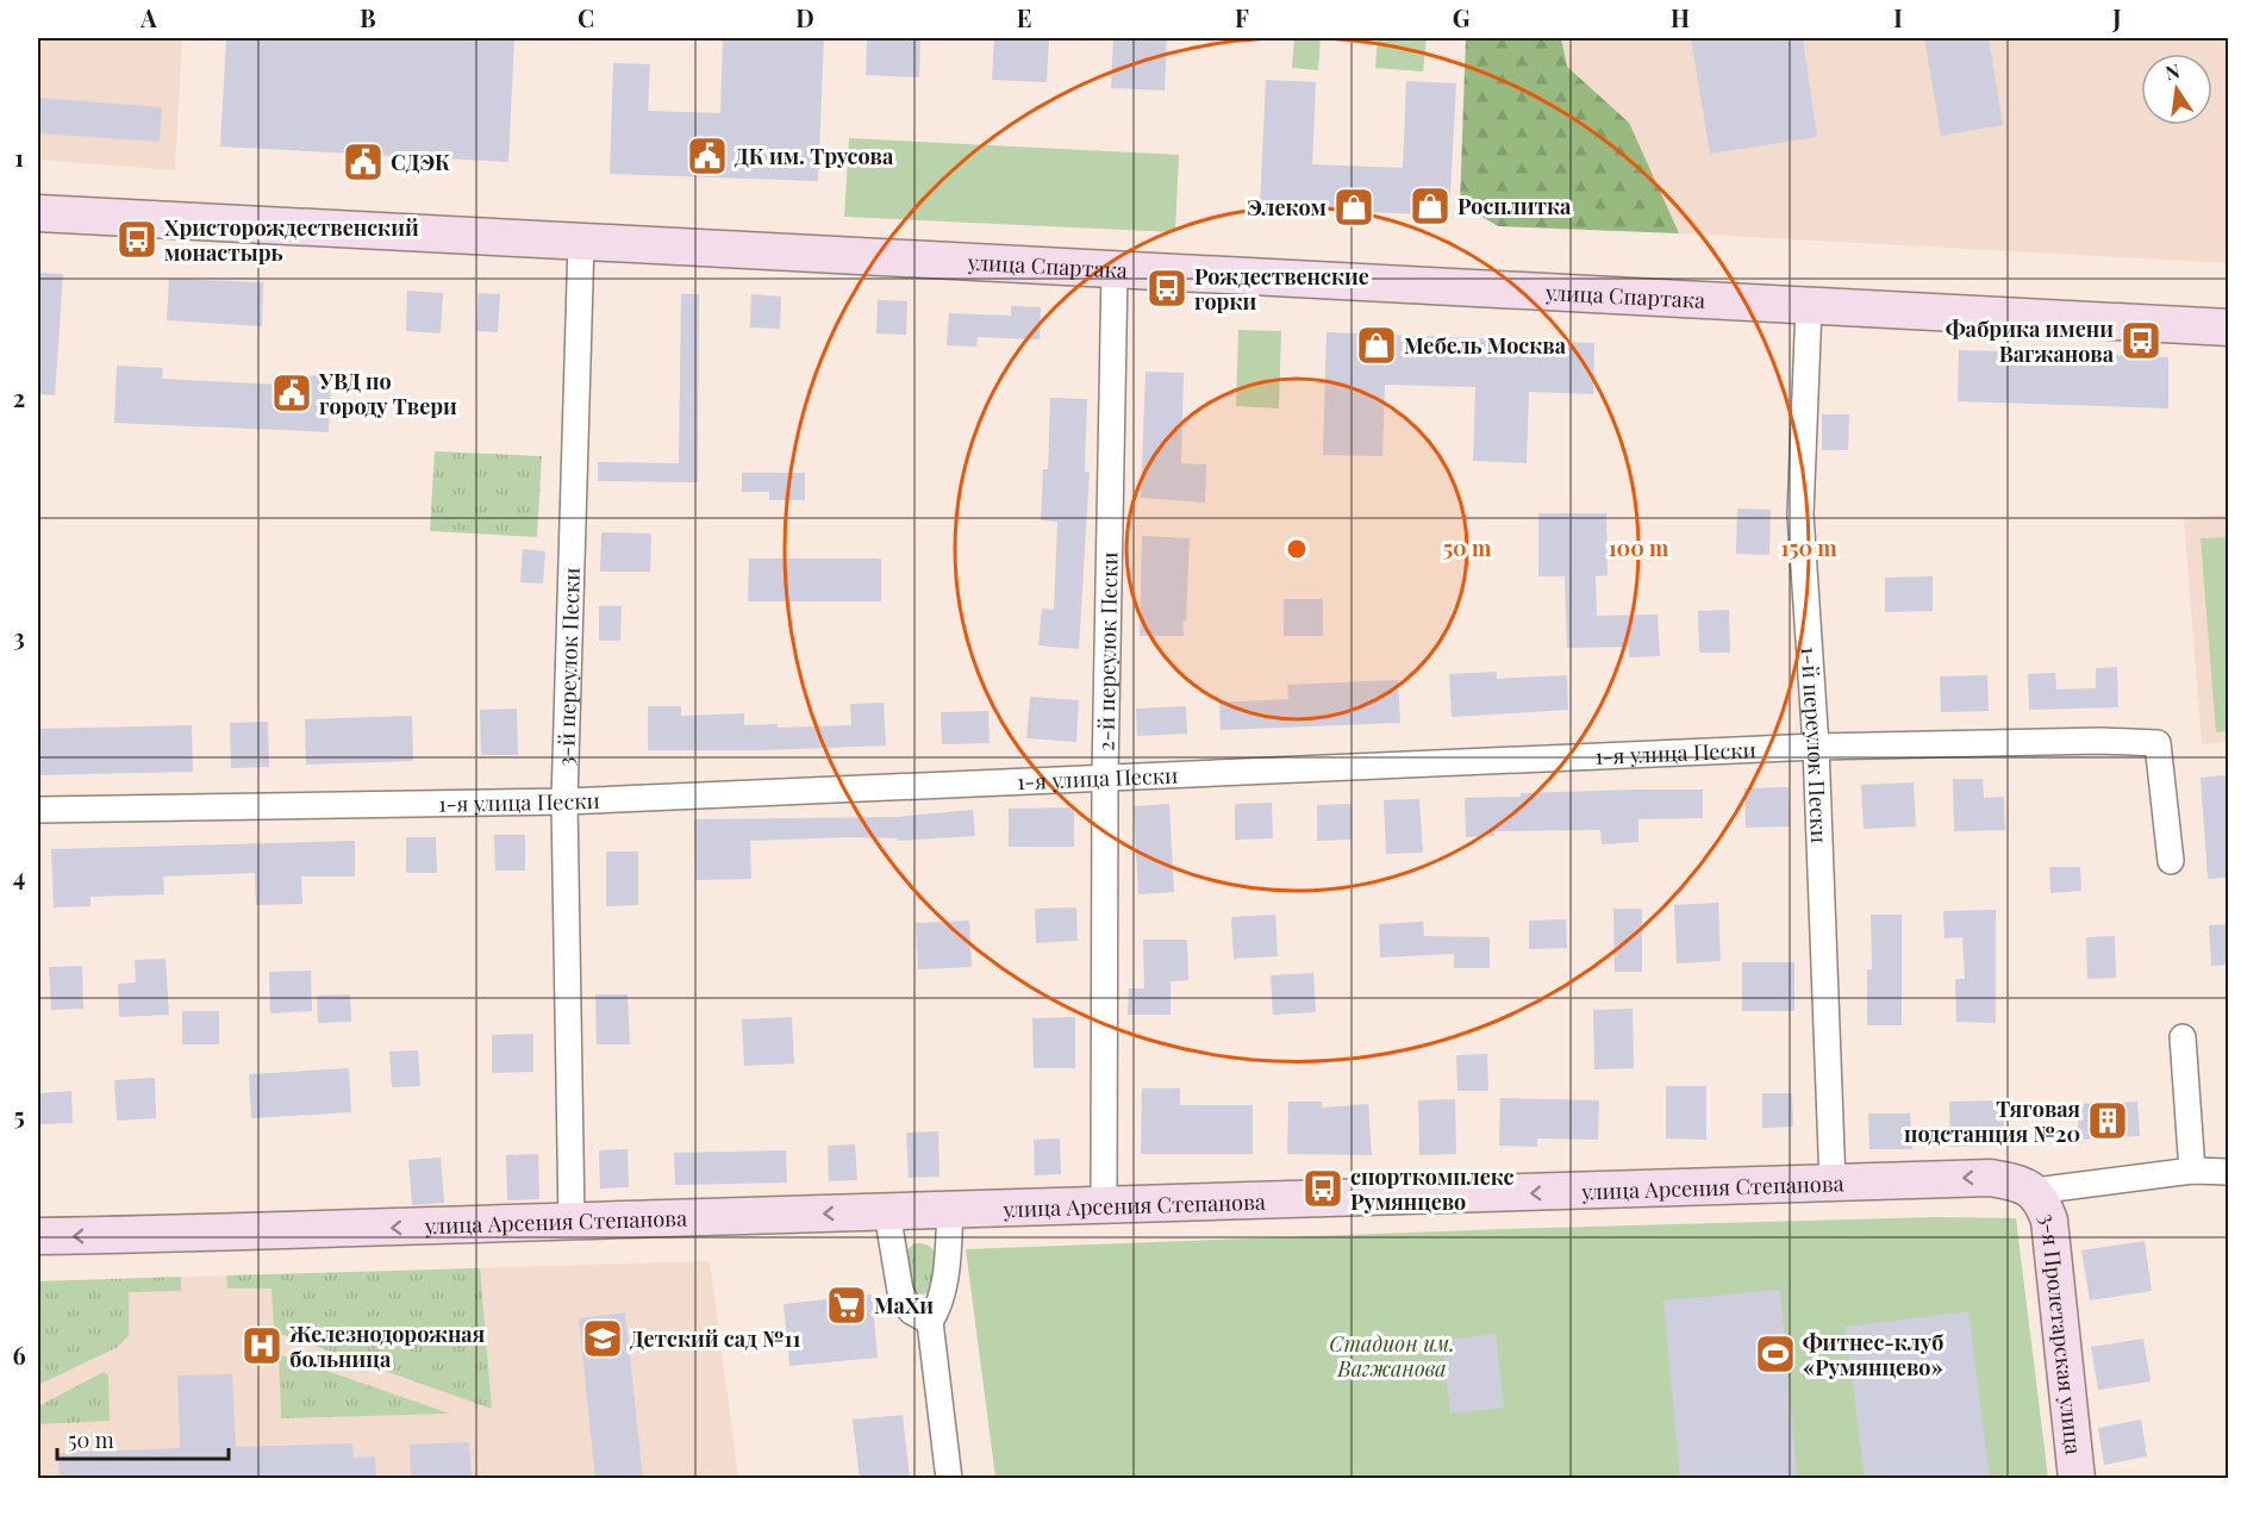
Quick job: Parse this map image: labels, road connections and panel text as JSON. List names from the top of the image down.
{
  "streets": {
    "street": [
      "улица Спартака",
      "2-й переулок Пески",
      "3-й переулок Пески",
      "1-й переулок Пески",
      "1-я улица Пески",
      "улица Арсения Степанова",
      "3-я Пролетарская улица"
    ]
  },
  "crossings": [
    ["улица Спартака", "2-й переулок Пески"],
    ["улица Спартака", "3-й переулок Пески"],
    ["улица Спартака", "1-й переулок Пески"],
    ["2-й переулок Пески", "1-я улица Пески"],
    ["2-й переулок Пески", "улица Арсения Степанова"],
    ["3-й переулок Пески", "1-я улица Пески"],
    ["3-й переулок Пески", "улица Арсения Степанова"],
    ["1-й переулок Пески", "1-я улица Пески"],
    ["1-й переулок Пески", "улица Арсения Степанова"],
    ["улица Арсения Степанова", "3-я Пролетарская улица"]
  ],
  "one_way": ["улица Арсения Степанова"],
  "parks": ["Стадион им. Вагжанова"],
  "places": {
    "public building": ["ДК им. Трусова", "СДЭК", "УВД по городу Твери"],
    "shop": ["Росплитка", "Элеком", "Мебель Москва"],
    "bus stop": [
      "Христорождественский монастырь",
      "Рождественские горки",
      "Фабрика имени Вагжанова",
      "cпорткомплекс Румянцево"
    ],
    "building": ["Тяговая подстанция №20"],
    "supermarket": ["МаХи"],
    "school or university": ["Детский сад №11"],
    "hospital": ["Железнодорожная больница"],
    "sports": ["Фитнес-клуб «Румянцево»"]
  },
  "scale_bar": "50 m",
  "north": "top",
  "grid": {
    "columns": [
      "A",
      "B",
      "C",
      "D",
      "E",
      "F",
      "G",
      "H",
      "I",
      "J"
    ],
    "rows": [
      "1",
      "2",
      "3",
      "4",
      "5",
      "6"
    ]
  },
  "rings": ["50 m", "100 m", "150 m"]
}
